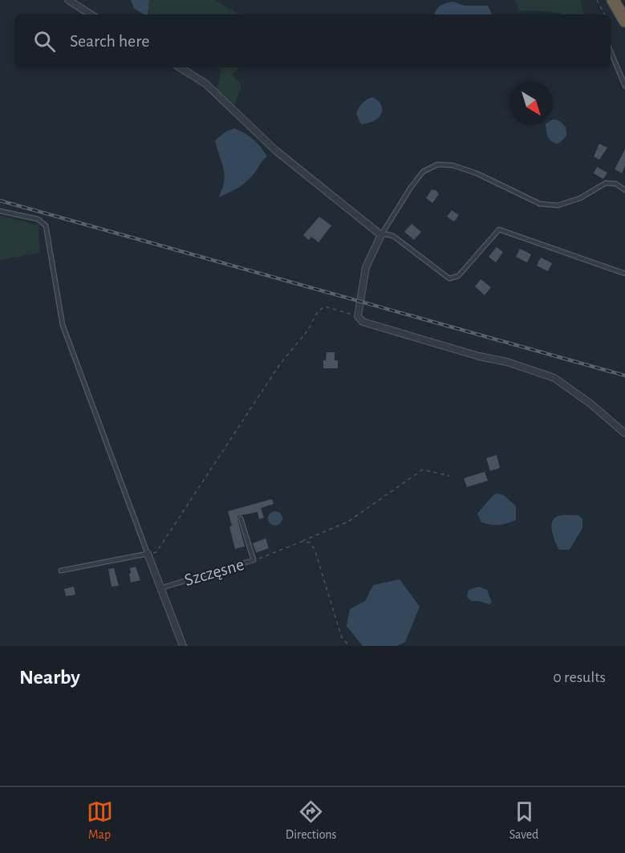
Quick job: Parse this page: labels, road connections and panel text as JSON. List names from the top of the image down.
{
  "streets": {
    "street": ["Szczęsne"]
  },
  "north": "bottom right",
  "page": {
    "search": "Search here",
    "heading": ["Nearby", "0 results"],
    "nav": ["Map", "Directions", "Saved"]
  }
}
